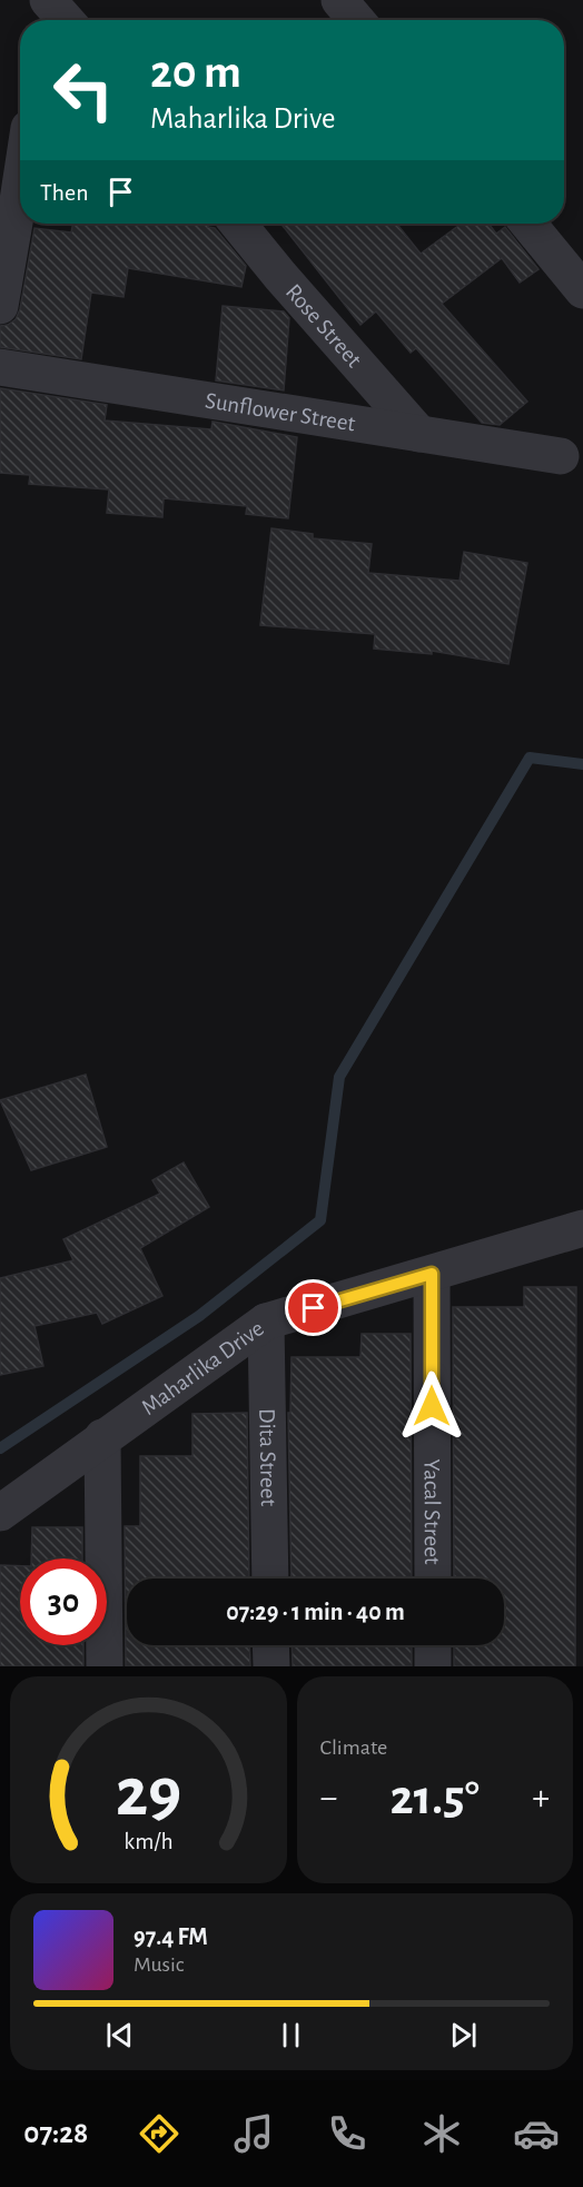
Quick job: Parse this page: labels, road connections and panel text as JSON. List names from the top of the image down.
{
  "streets": {
    "street": [
      "Rose Street",
      "Sunflower Street",
      "Maharlika Drive",
      "Dita Street",
      "Yacal Street"
    ]
  },
  "crossings": [
    ["Rose Street", "Sunflower Street"],
    ["Maharlika Drive", "Dita Street"],
    ["Maharlika Drive", "Yacal Street"]
  ],
  "page": {
    "turn": ["20 m", "Maharlika Drive"],
    "then": "Then",
    "limit": "30",
    "trip": "07:29 · 1 min · 40 m",
    "tile": "Climate",
    "heat": ["−", "21.5°", "+"],
    "song": ["97.4 FM", "Music"],
    "tabs": "07:28",
    "gauge": ["29", "km/h"]
  }
}
